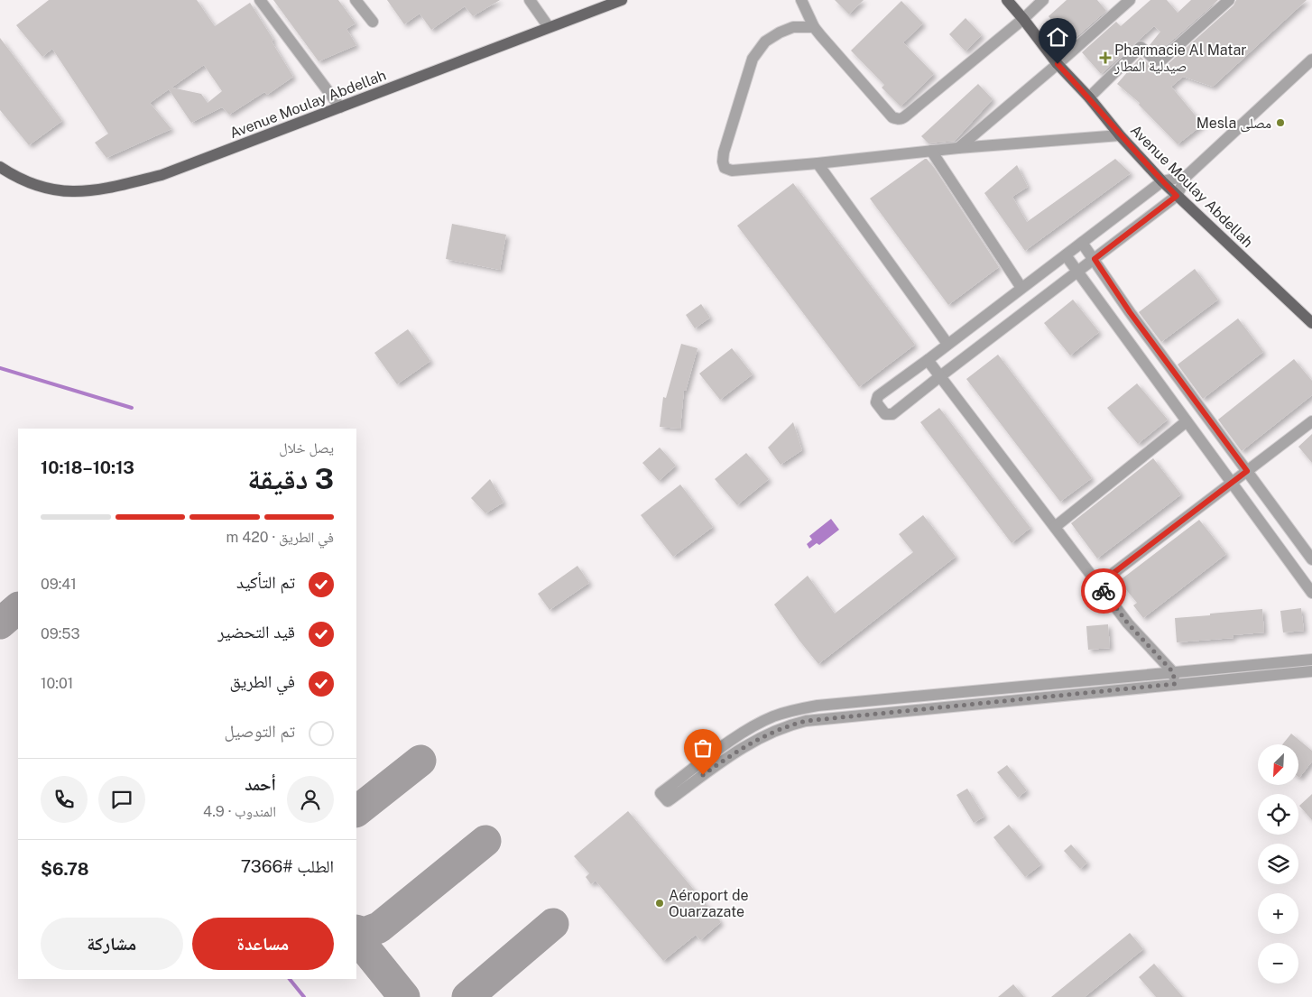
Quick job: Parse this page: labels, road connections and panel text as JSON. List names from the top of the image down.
{
  "streets": {
    "main road": ["Avenue Moulay Abdellah"]
  },
  "places": {
    "health": ["Pharmacie Al Matar صيدلية المطار"],
    "other": ["Mesla مصلى", "Aéroport de Ouarzazate"]
  },
  "north": "bottom left",
  "page": {
    "heading": ["3 دقيقة", "يصل خلال", "10:13–10:18"],
    "panel": [
      "أحمد",
      "المندوب · 4.9",
      "الطلب #7366",
      "$6.78"
    ],
    "bar": "في الطريق · 420 m",
    "list": [
      ["تم التأكيد", "09:41"],
      ["قيد التحضير", "09:53"],
      ["في الطريق", "10:01"],
      "تم التوصيل"
    ],
    "map_buttons": ["+", "−"],
    "buttons": ["مساعدة", "مشاركة"]
  }
}
